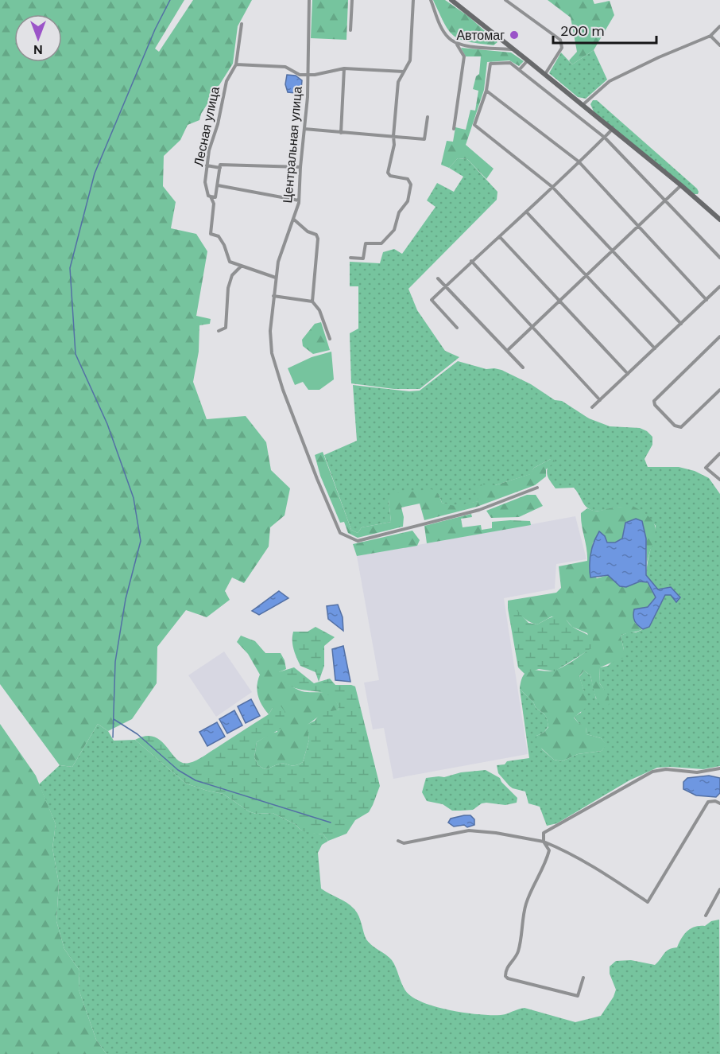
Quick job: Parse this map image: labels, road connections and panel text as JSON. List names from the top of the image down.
{
  "streets": {
    "street": ["Лесная улица", "Центральная улица"]
  },
  "places": ["Автомаг"],
  "scale_bar": "200 m",
  "north": "bottom"
}
